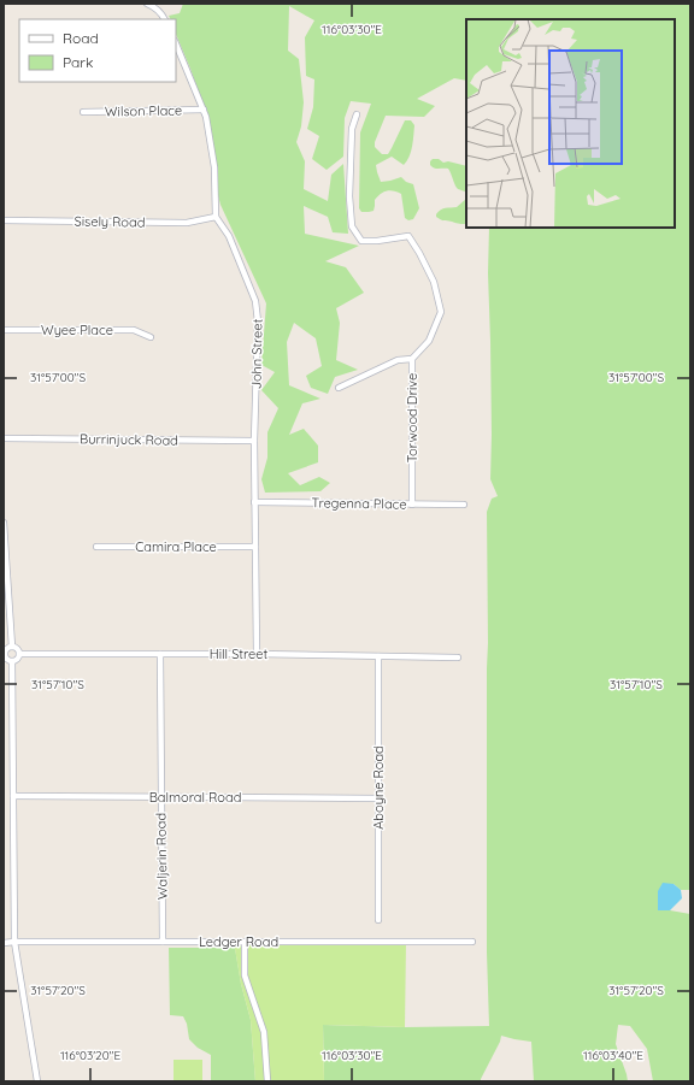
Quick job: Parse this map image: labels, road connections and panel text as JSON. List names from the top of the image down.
{
  "streets": {
    "street": [
      "Wilson Place",
      "Sisely Road",
      "Wyee Place",
      "John Street",
      "Torwood Drive",
      "Burrinjuck Road",
      "Tregenna Place",
      "Camira Place",
      "Hill Street",
      "Aboyne Road",
      "Balmoral Road",
      "Waljerin Road",
      "Ledger Road"
    ]
  },
  "crossings": [
    ["Sisely Road", "John Street"],
    ["John Street", "Burrinjuck Road"],
    ["John Street", "Tregenna Place"],
    ["John Street", "Camira Place"],
    ["John Street", "Hill Street"],
    ["Torwood Drive", "Tregenna Place"],
    ["Hill Street", "Aboyne Road"],
    ["Hill Street", "Waljerin Road"],
    ["Aboyne Road", "Balmoral Road"],
    ["Balmoral Road", "Waljerin Road"],
    ["Waljerin Road", "Ledger Road"]
  ],
  "legend": ["Road", "Park"],
  "coordinates": [
    "116°03'30\"E",
    "31°57'00\"S",
    "31°57'10\"S",
    "31°57'20\"S",
    "116°03'20\"E",
    "116°03'40\"E"
  ]
}
